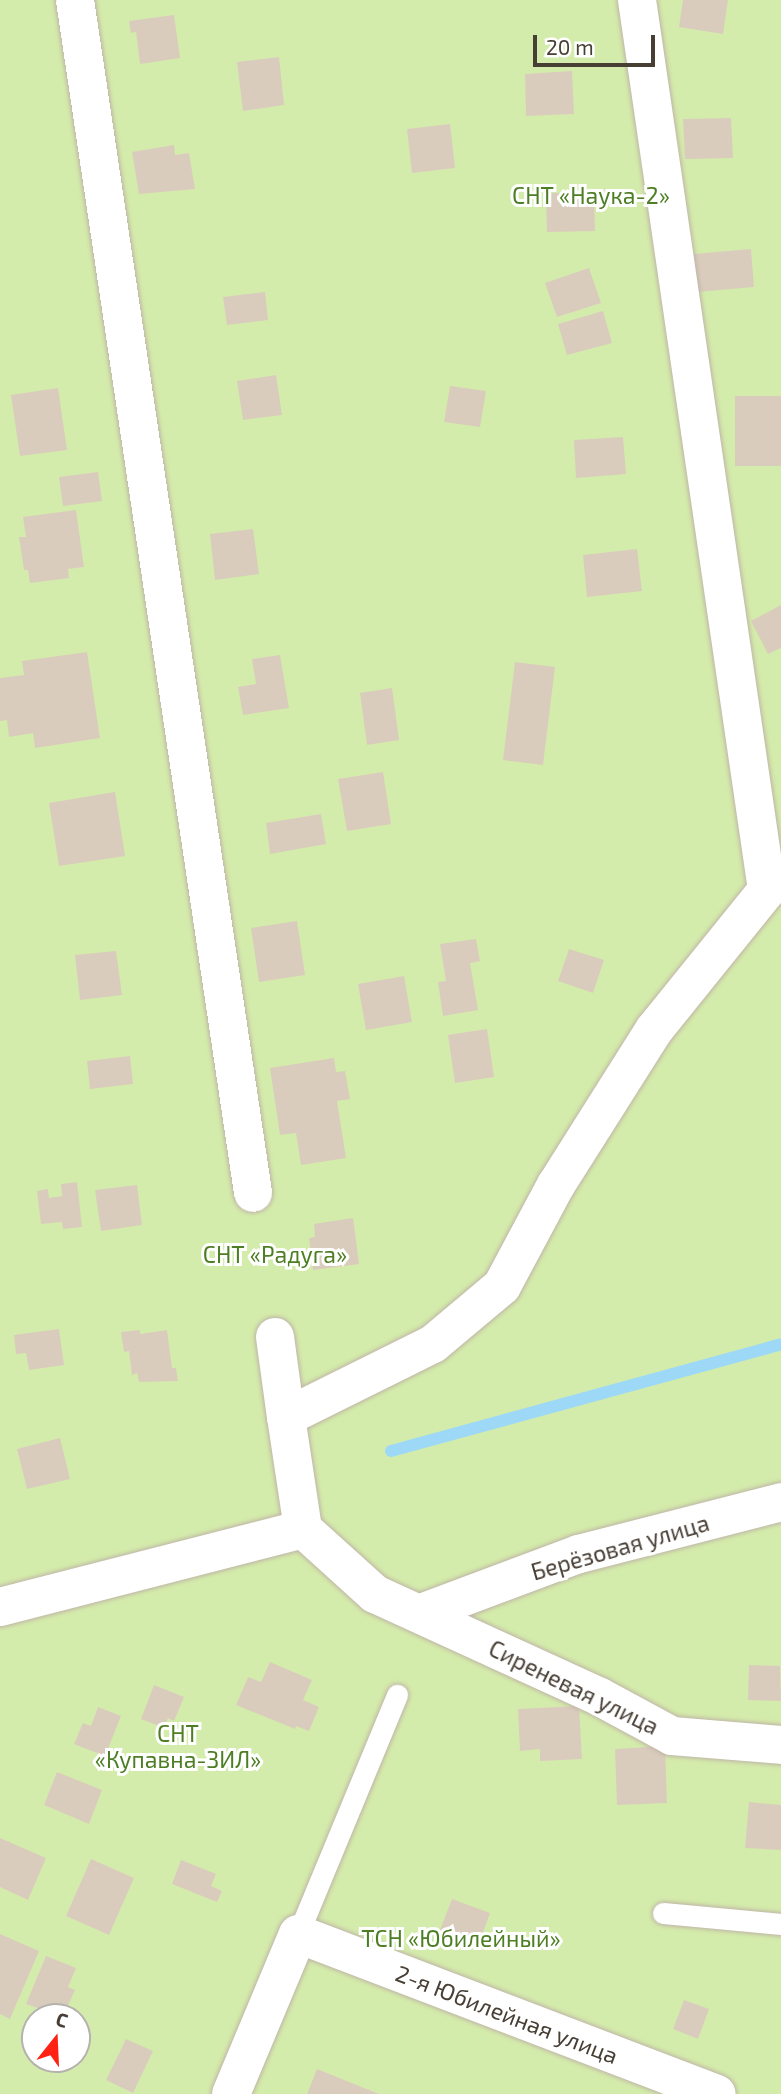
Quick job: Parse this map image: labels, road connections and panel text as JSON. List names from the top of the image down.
{
  "streets": {
    "street": ["Берёзовая улица", "Сиреневая улица", "2-я Юбилейная улица"]
  },
  "crossings": [
    ["Берёзовая улица", "Сиреневая улица"]
  ],
  "parks": [
    "СНТ «Наука-2»",
    "СНТ «Радуга»",
    "СНТ «Купавна-ЗИЛ»",
    "ТСН «Юбилейный»"
  ],
  "scale_bar": "20 m",
  "north": "top"
}
